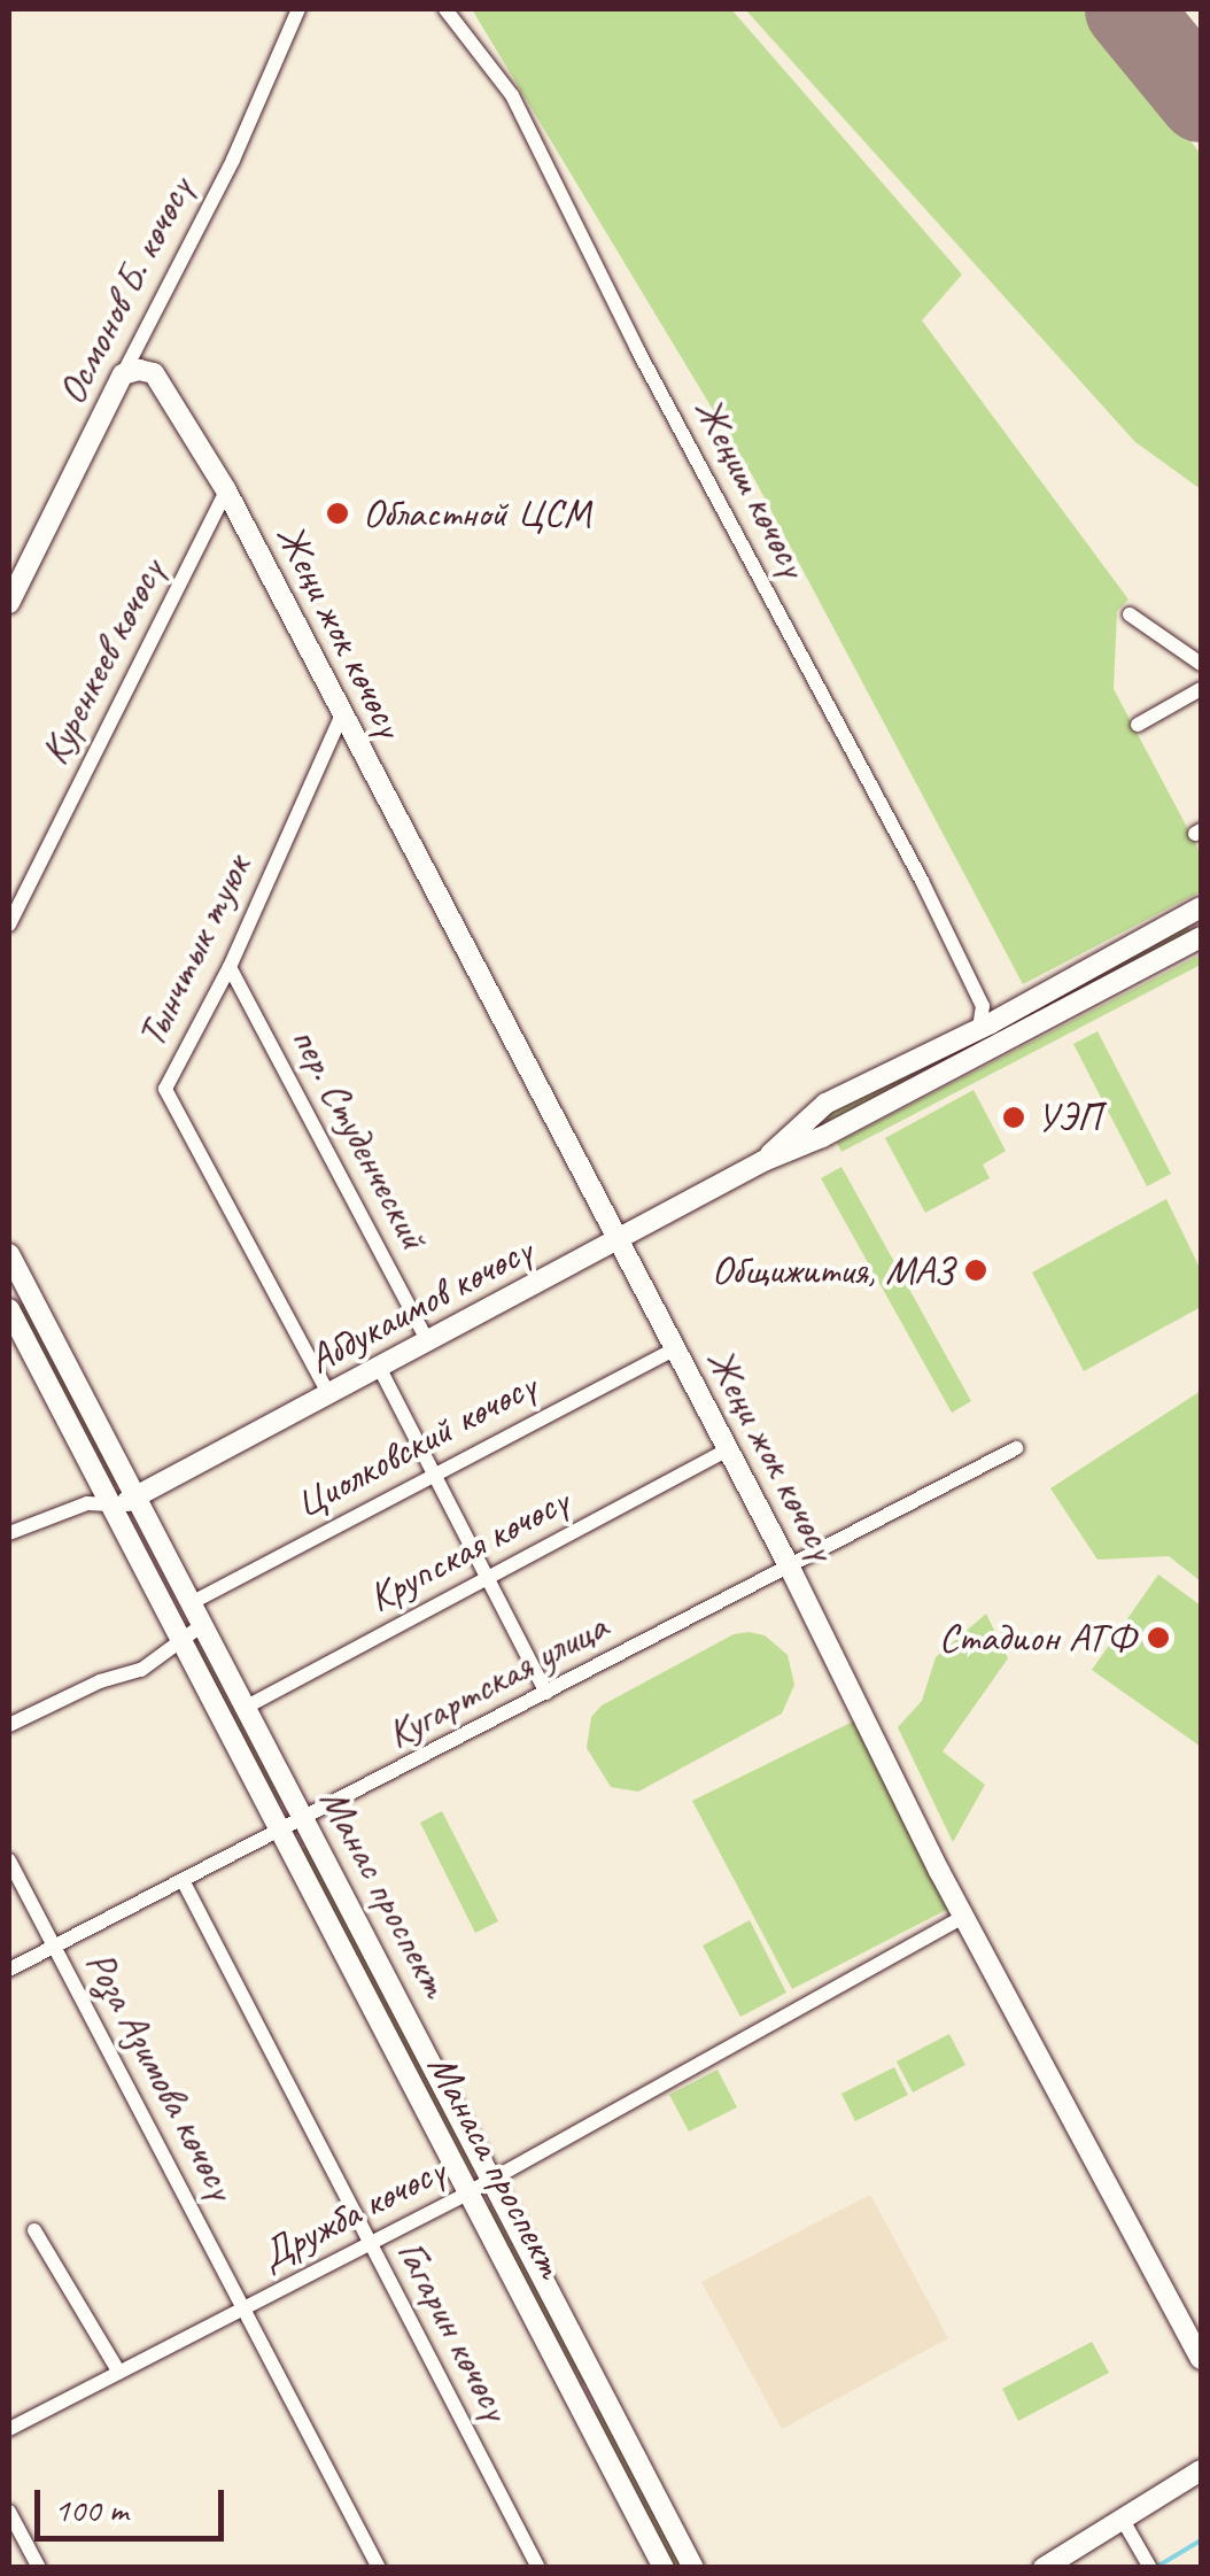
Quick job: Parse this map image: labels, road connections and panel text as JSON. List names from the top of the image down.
{
  "streets": {
    "main road": [
      "Осмонов Б. көчөсү",
      "Жеңи жок көчөсү",
      "Абдукаимов көчөсү",
      "Манас проспект",
      "Манаса проспект"
    ],
    "street": [
      "Жеңиш көчөсү",
      "Куренкеев көчөсү",
      "Тынчтык туюк",
      "пер. Студенческий",
      "Циолковский көчөсү",
      "Крупская көчөсү",
      "Кугартская улица",
      "Роза Азимова көчөсү",
      "Дружба көчөсү",
      "Гагарин көчөсү"
    ]
  },
  "crossings": [
    ["Осмонов Б. көчөсү", "Жеңи жок көчөсү"],
    ["Жеңи жок көчөсү", "Куренкеев көчөсү"],
    ["Жеңи жок көчөсү", "Тынчтык туюк"],
    ["Жеңи жок көчөсү", "Абдукаимов көчөсү"],
    ["Жеңи жок көчөсү", "Циолковский көчөсү"],
    ["Жеңи жок көчөсү", "Крупская көчөсү"],
    ["Жеңи жок көчөсү", "Кугартская улица"],
    ["Жеңи жок көчөсү", "Дружба көчөсү"],
    ["Тынчтык туюк", "пер. Студенческий"],
    ["Тынчтык туюк", "Абдукаимов көчөсү"],
    ["пер. Студенческий", "Абдукаимов көчөсү"],
    ["Абдукаимов көчөсү", "Манас проспект"],
    ["Абдукаимов көчөсү", "Манаса проспект"],
    ["Циолковский көчөсү", "Манас проспект"],
    ["Крупская көчөсү", "Манас проспект"],
    ["Кугартская улица", "Манас проспект"],
    ["Кугартская улица", "Роза Азимова көчөсү"],
    ["Кугартская улица", "Манаса проспект"],
    ["Кугартская улица", "Гагарин көчөсү"],
    ["Манас проспект", "Дружба көчөсү"],
    ["Роза Азимова көчөсү", "Дружба көчөсү"],
    ["Манаса проспект", "Дружба көчөсү"],
    ["Дружба көчөсү", "Гагарин көчөсү"]
  ],
  "places": [
    "Областной ЦСМ",
    "УЭП",
    "Общижития, МАЗ",
    "Стадион АТФ"
  ],
  "scale_bar": "100 m"
}
